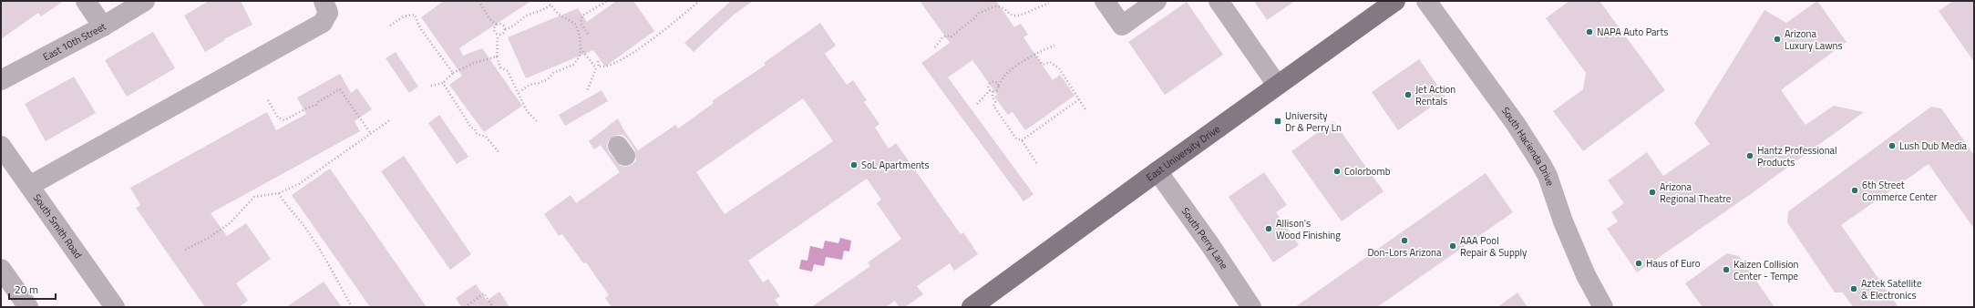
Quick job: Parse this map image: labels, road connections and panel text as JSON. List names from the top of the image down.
{
  "streets": {
    "main road": ["East University Drive"],
    "street": [
      "East 10th Street",
      "South Hacienda Drive",
      "South Smith Road",
      "South Perry Lane"
    ]
  },
  "crossings": [
    ["East University Drive", "South Perry Lane"]
  ],
  "places": {
    "other": [
      "NAPA Auto Parts",
      "Arizona Luxury Lawns",
      "Jet Action Rentals",
      "Lush Dub Media",
      "Hantz Professional Products",
      "SoL Apartments",
      "Colorbomb",
      "6th Street Commerce Center",
      "Arizona Regional Theatre",
      "Allison's Wood Finishing",
      "Don-Lors Arizona",
      "AAA Pool Repair & Supply",
      "Haus of Euro",
      "Kaizen Collision Center - Tempe",
      "Aztek Satellite & Electronics"
    ],
    "transit": ["University Dr & Perry Ln"]
  },
  "scale_bar": "20 m"
}
